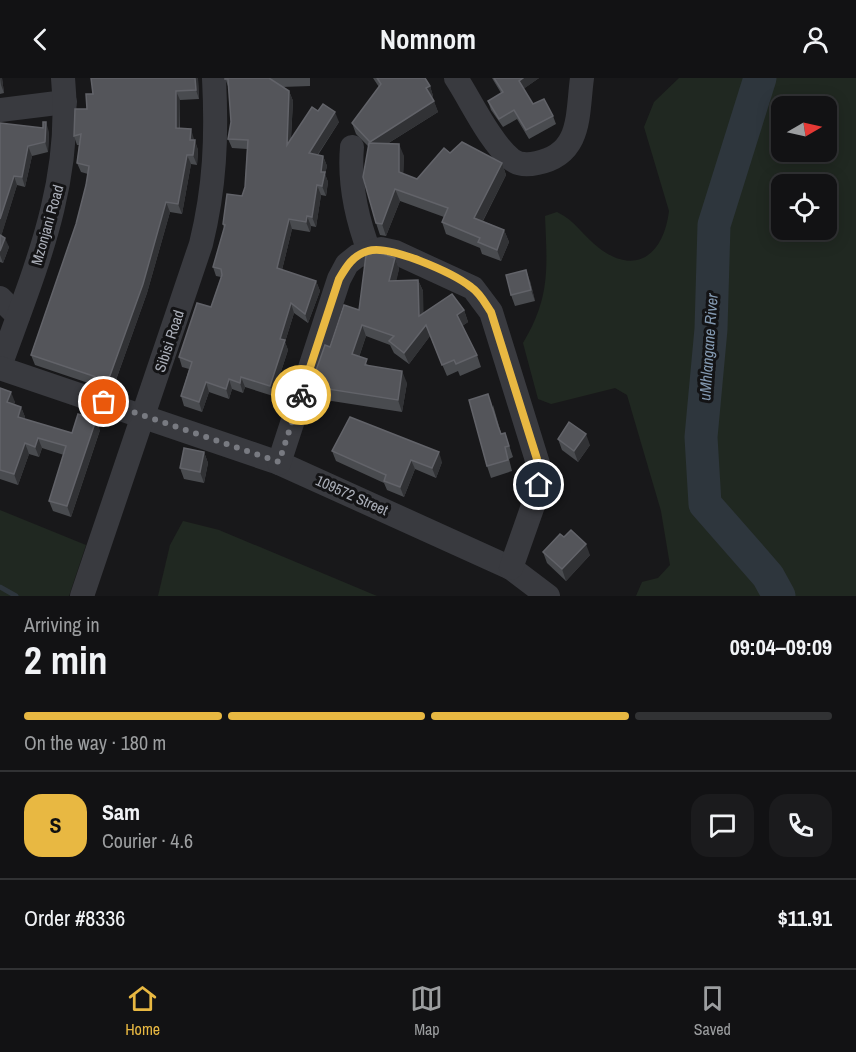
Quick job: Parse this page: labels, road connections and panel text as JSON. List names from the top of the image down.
{
  "streets": {
    "street": ["Mzonjani Road", "Sibisi Road", "109572 Street"]
  },
  "crossings": [
    ["Mzonjani Road", "109572 Street"],
    ["Sibisi Road", "109572 Street"]
  ],
  "water": ["uMhlangane River"],
  "north": "right",
  "page": {
    "header": "Nomnom",
    "heading": ["2 min", "Arriving in", "09:04–09:09"],
    "panel": [
      "Sam",
      "Courier · 4.6",
      "Order #8336",
      "$11.91"
    ],
    "bar": "On the way · 180 m",
    "round": "S",
    "tabs": ["Home", "Map", "Saved"]
  }
}
